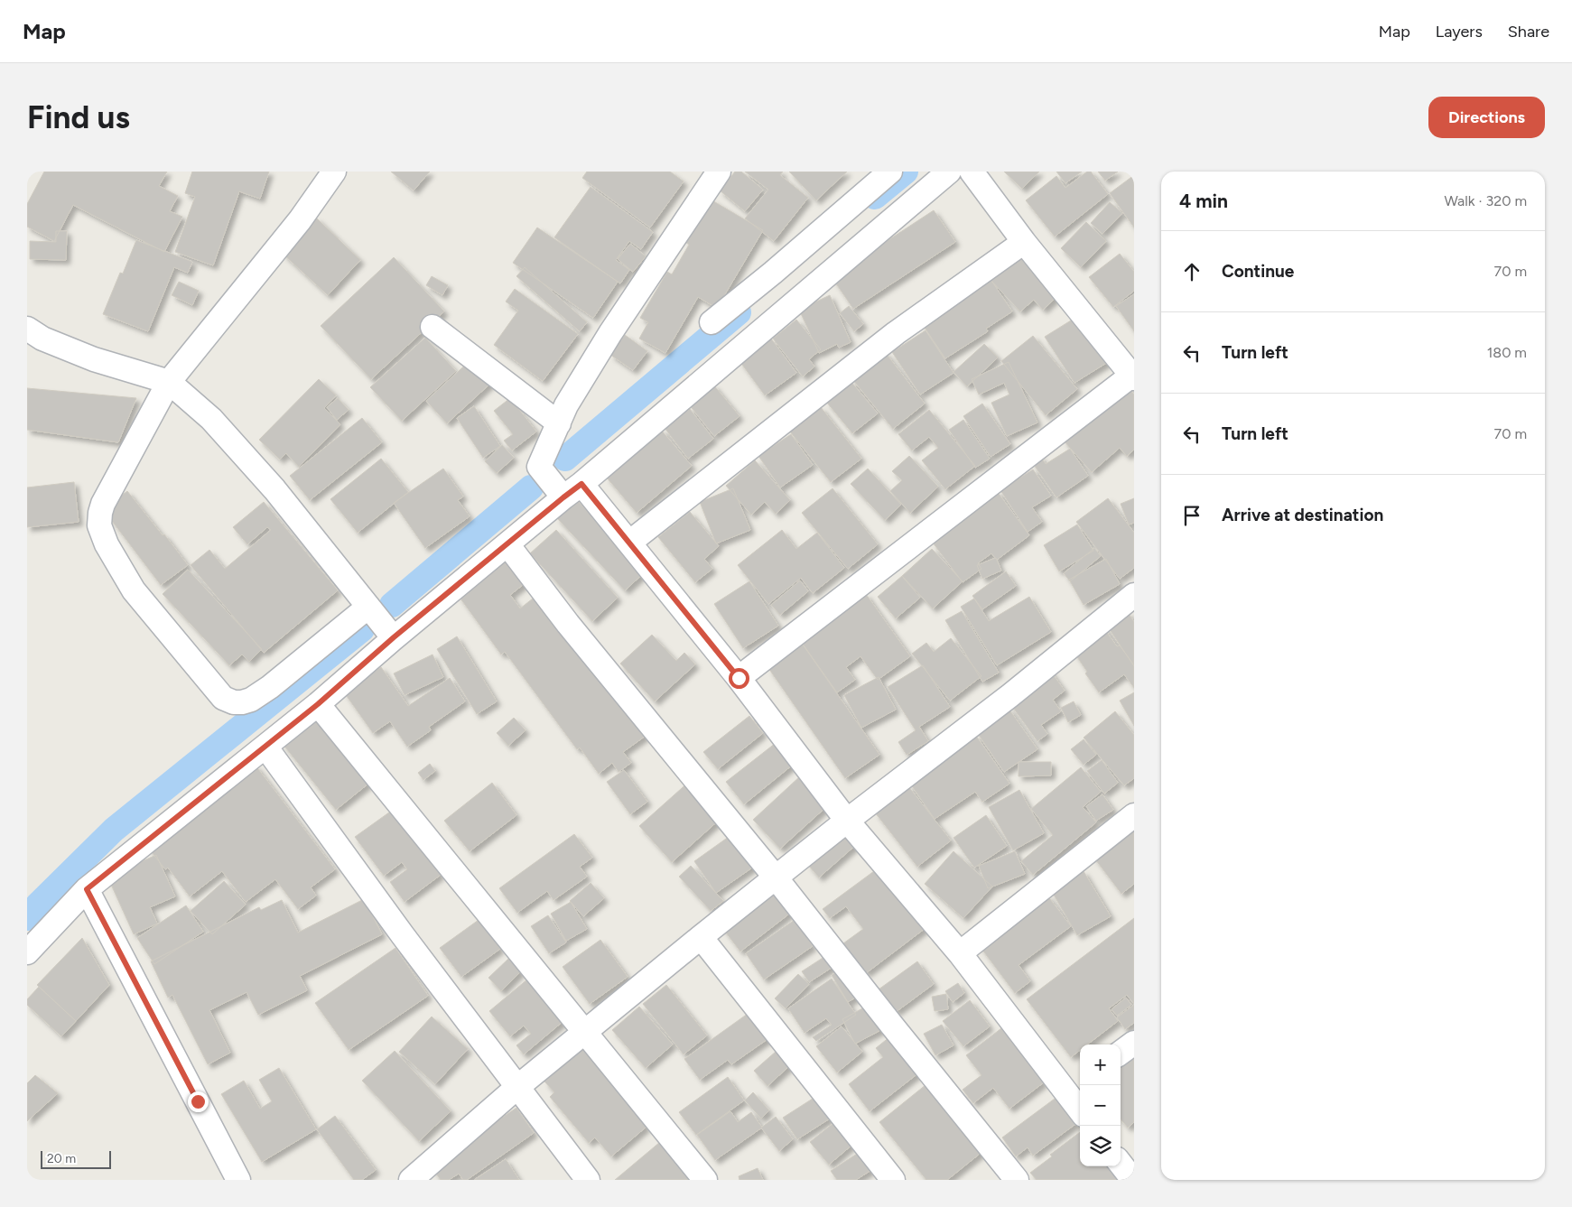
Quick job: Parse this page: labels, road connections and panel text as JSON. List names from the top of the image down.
{
  "scale_bar": "20 m",
  "page": {
    "header": "Map",
    "nav": ["Map", "Layers", "Share"],
    "buttons": "Directions",
    "title": "Find us",
    "heading": ["4 min", "Walk · 320 m"],
    "list": [
      ["Continue", "70 m"],
      ["Turn left", "180 m"],
      ["Turn left", "70 m"],
      "Arrive at destination"
    ],
    "map_buttons": ["+", "−"],
    "scale": "20 m"
  }
}
